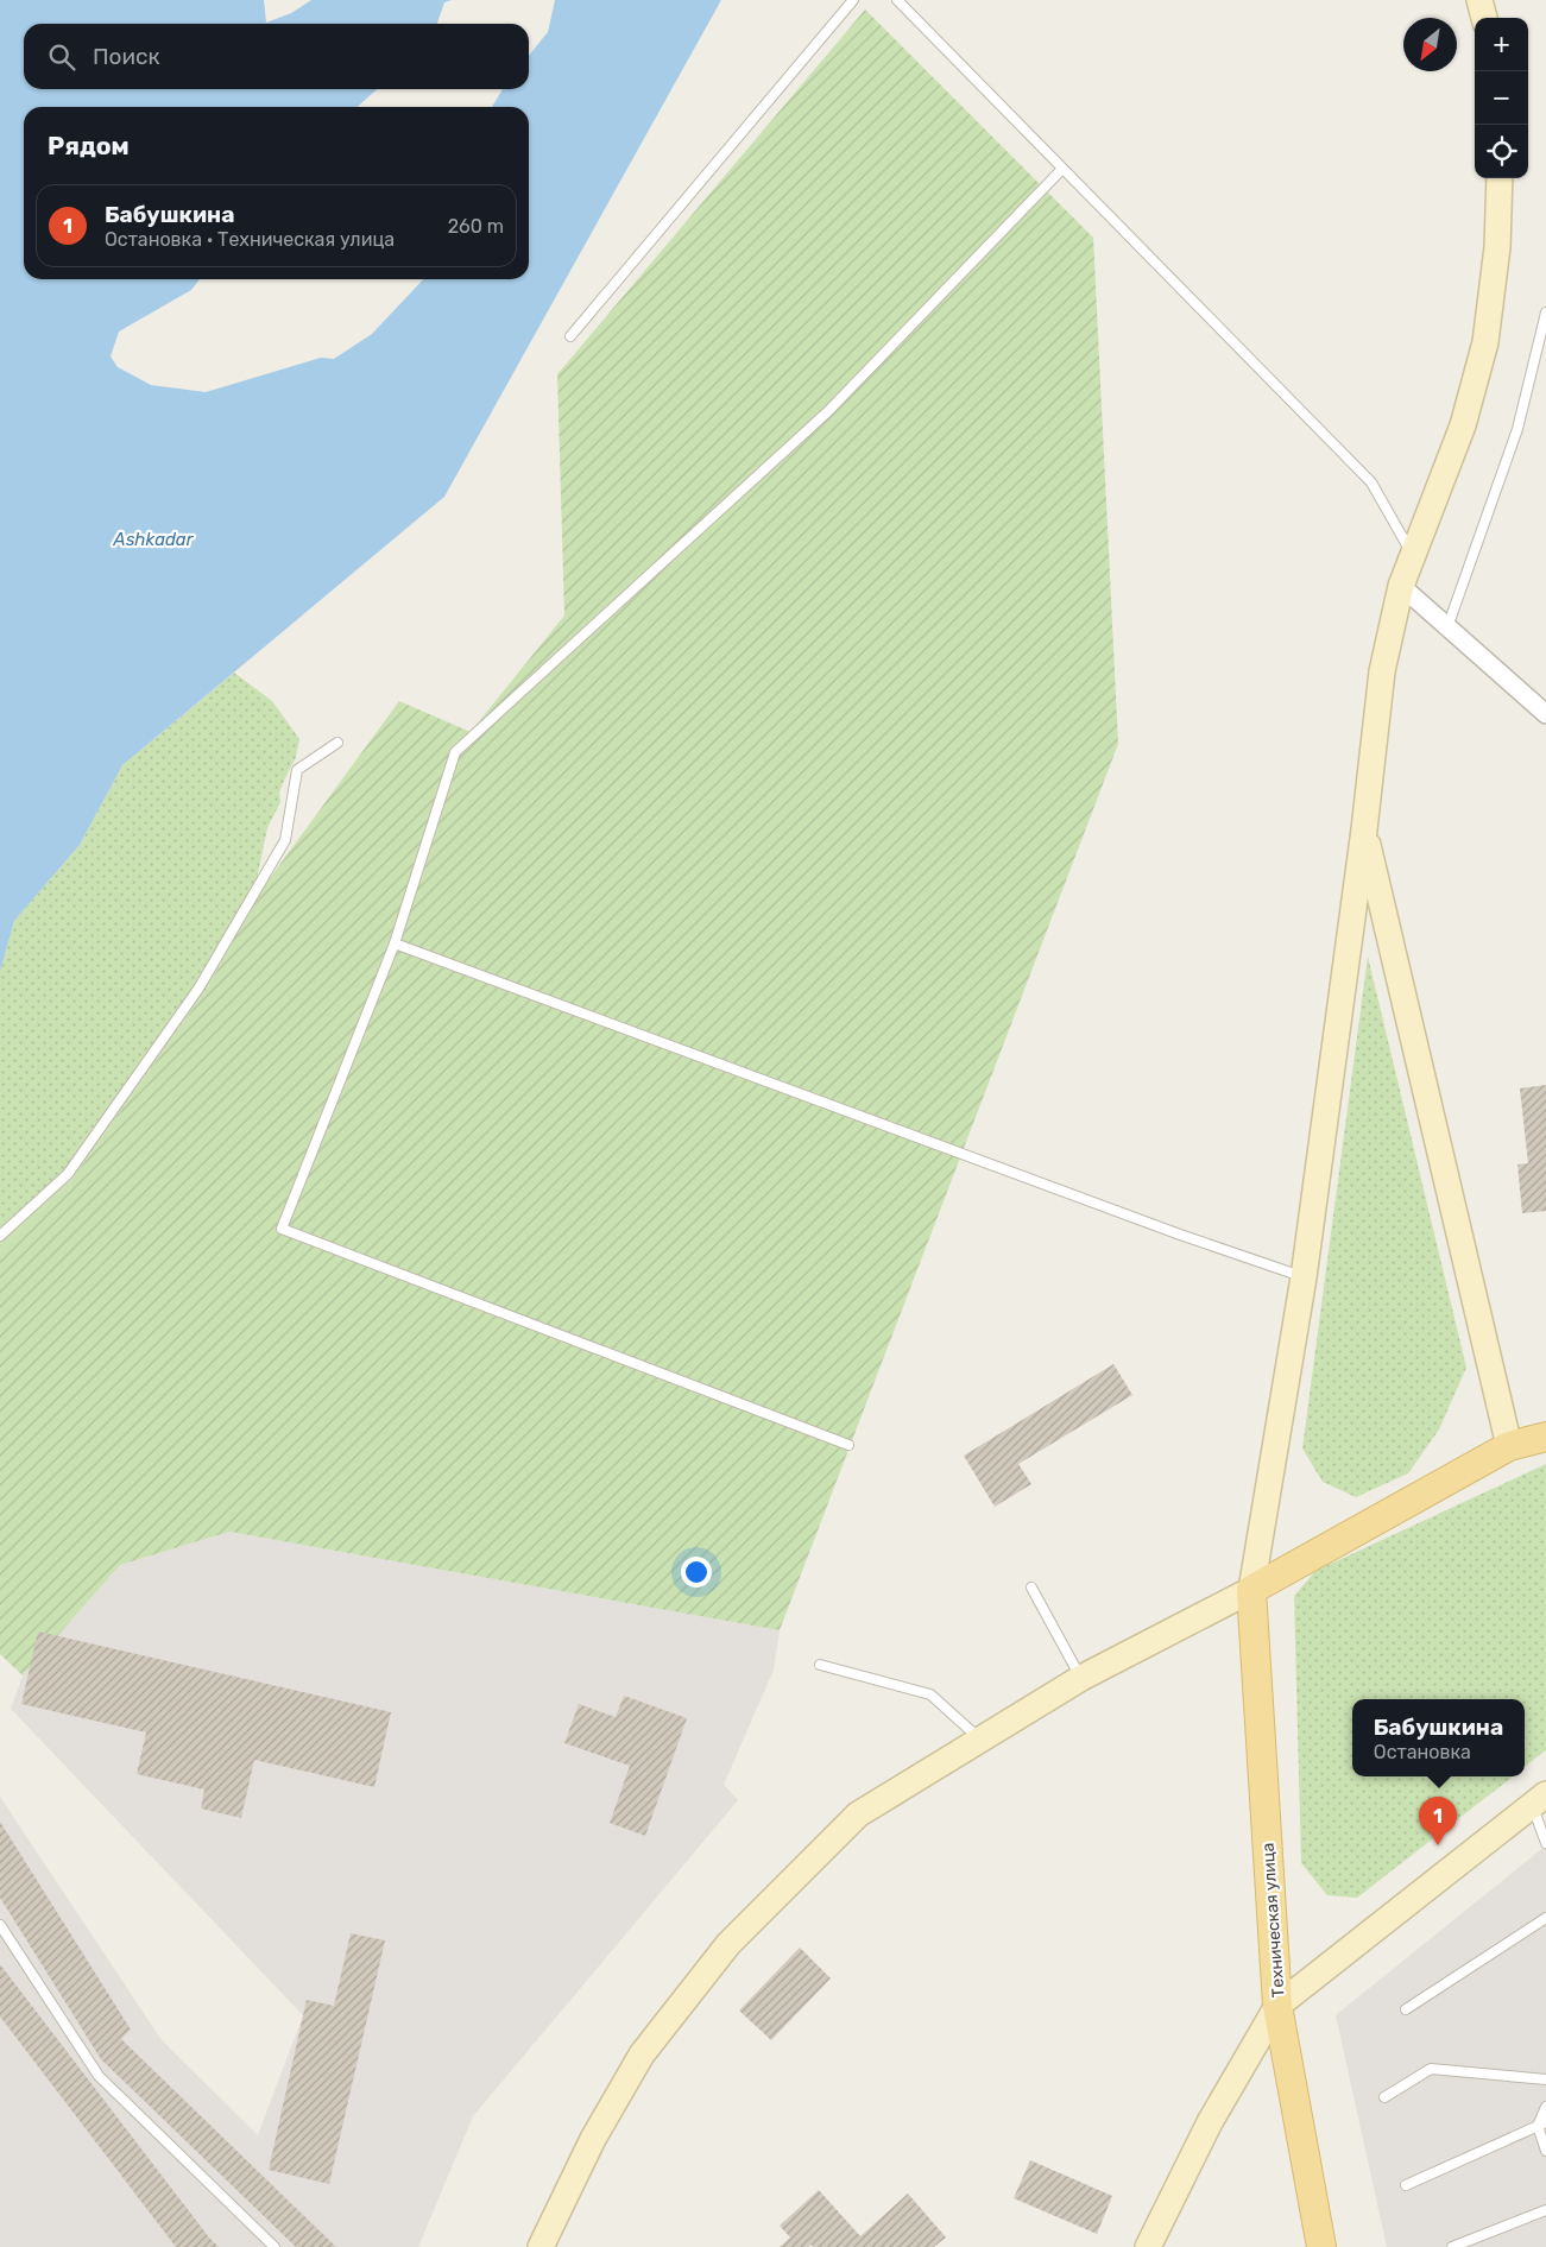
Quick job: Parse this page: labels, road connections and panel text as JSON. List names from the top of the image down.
{
  "streets": {
    "main road": ["Техническая улица"]
  },
  "water": ["Ashkadar"],
  "north": "bottom left",
  "page": {
    "map_buttons": ["+", "−"],
    "search": "Поиск",
    "heading": "Рядом",
    "list": [
      {
        "mark": "1",
        "name": "Бабушкина",
        "note": "Остановка · Техническая улица",
        "value": "260 m"
      }
    ],
    "popup": ["Бабушкина", "Остановка"],
    "pins": "1"
  }
}
